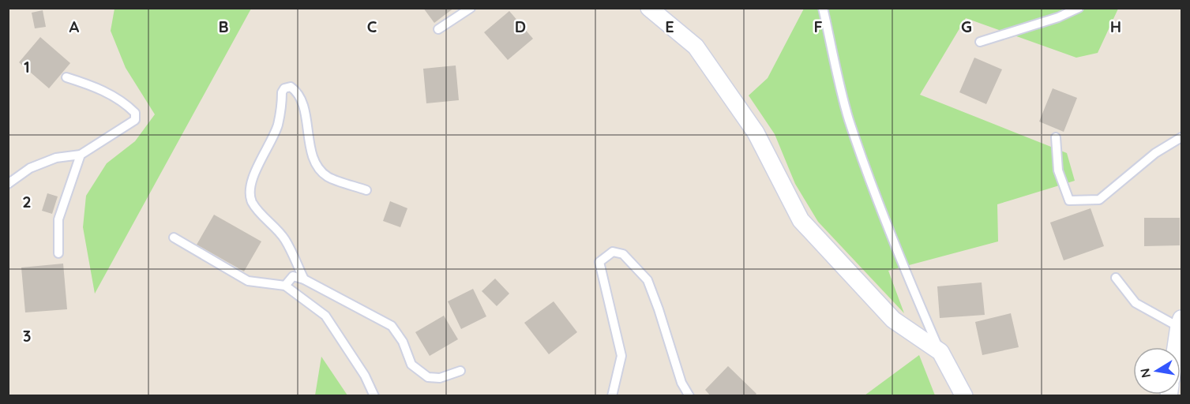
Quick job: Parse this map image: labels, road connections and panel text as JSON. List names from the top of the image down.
{
  "north": "left",
  "grid": {
    "columns": [
      "A",
      "B",
      "C",
      "D",
      "E",
      "F",
      "G",
      "H"
    ],
    "rows": ["1", "2", "3"]
  }
}
